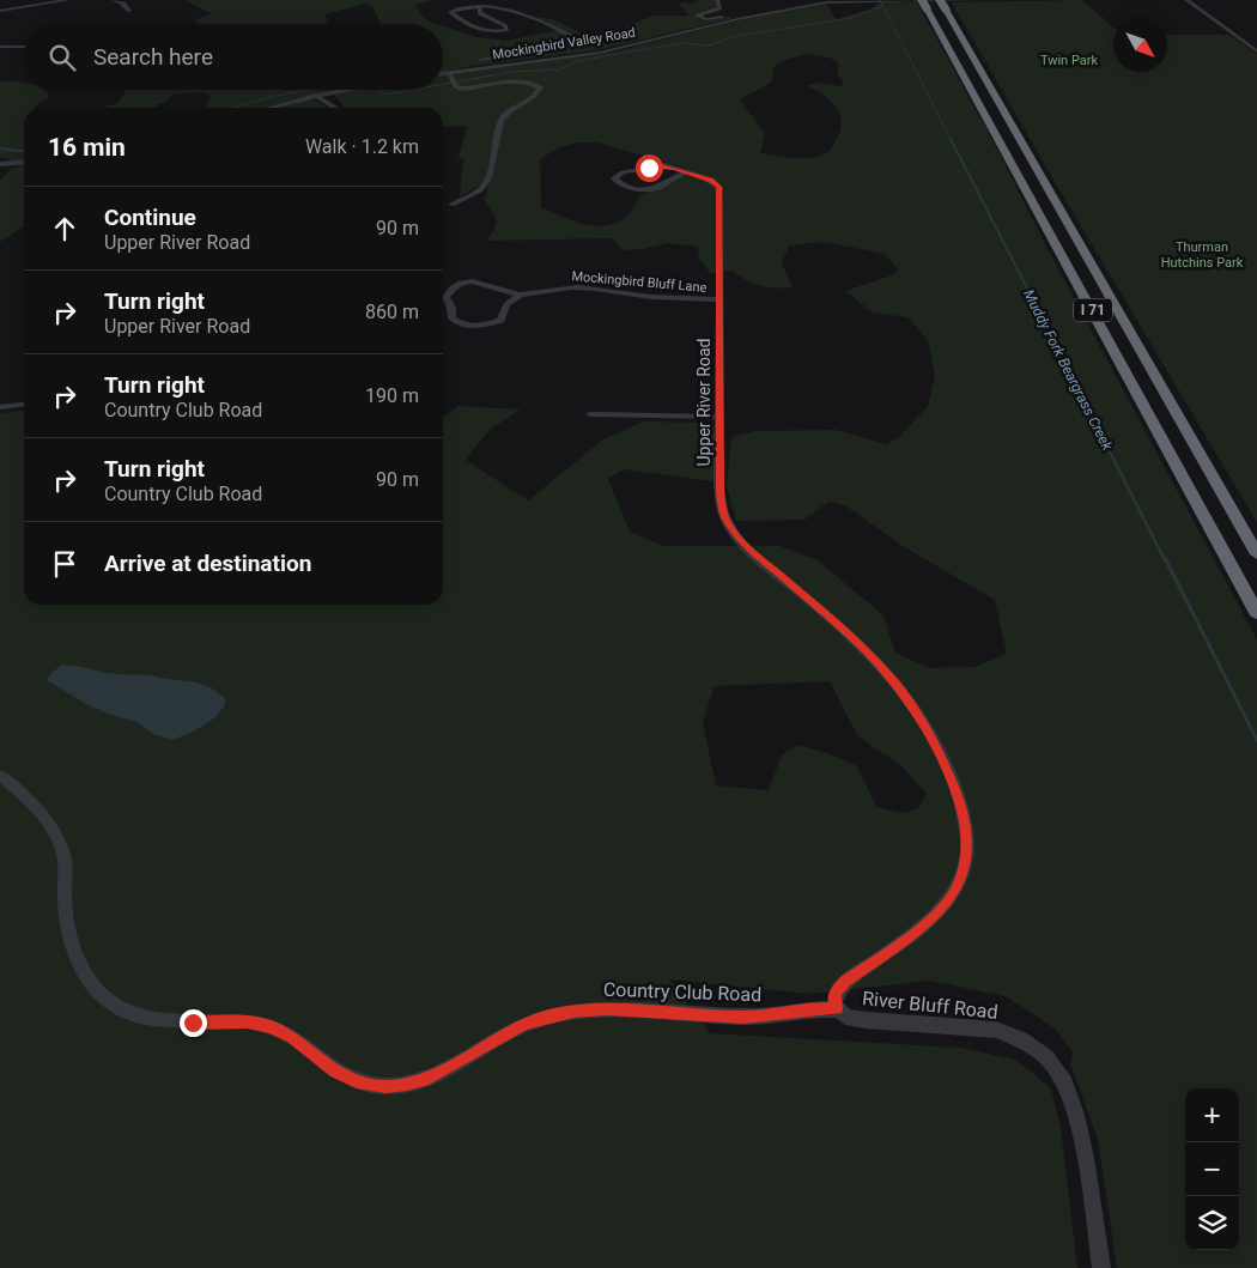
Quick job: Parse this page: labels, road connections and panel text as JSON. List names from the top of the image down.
{
  "streets": {
    "highway": ["I 71"],
    "street": [
      "Mockingbird Valley Road",
      "Mockingbird Bluff Lane",
      "Upper River Road",
      "Country Club Road",
      "River Bluff Road"
    ]
  },
  "crossings": [
    ["Mockingbird Bluff Lane", "Upper River Road"],
    ["Upper River Road", "Country Club Road"],
    ["Upper River Road", "River Bluff Road"],
    ["Country Club Road", "River Bluff Road"]
  ],
  "water": ["Muddy Fork Beargrass Creek"],
  "parks": ["Twin Park", "Thurman Hutchins Park"],
  "north": "bottom right",
  "page": {
    "search": "Search here",
    "heading": ["16 min", "Walk · 1.2 km"],
    "list": [
      ["Continue", "Upper River Road", "90 m"],
      ["Turn right", "Upper River Road", "860 m"],
      ["Turn right", "Country Club Road", "190 m"],
      ["Turn right", "Country Club Road", "90 m"],
      "Arrive at destination"
    ],
    "map_buttons": ["+", "−"]
  }
}
